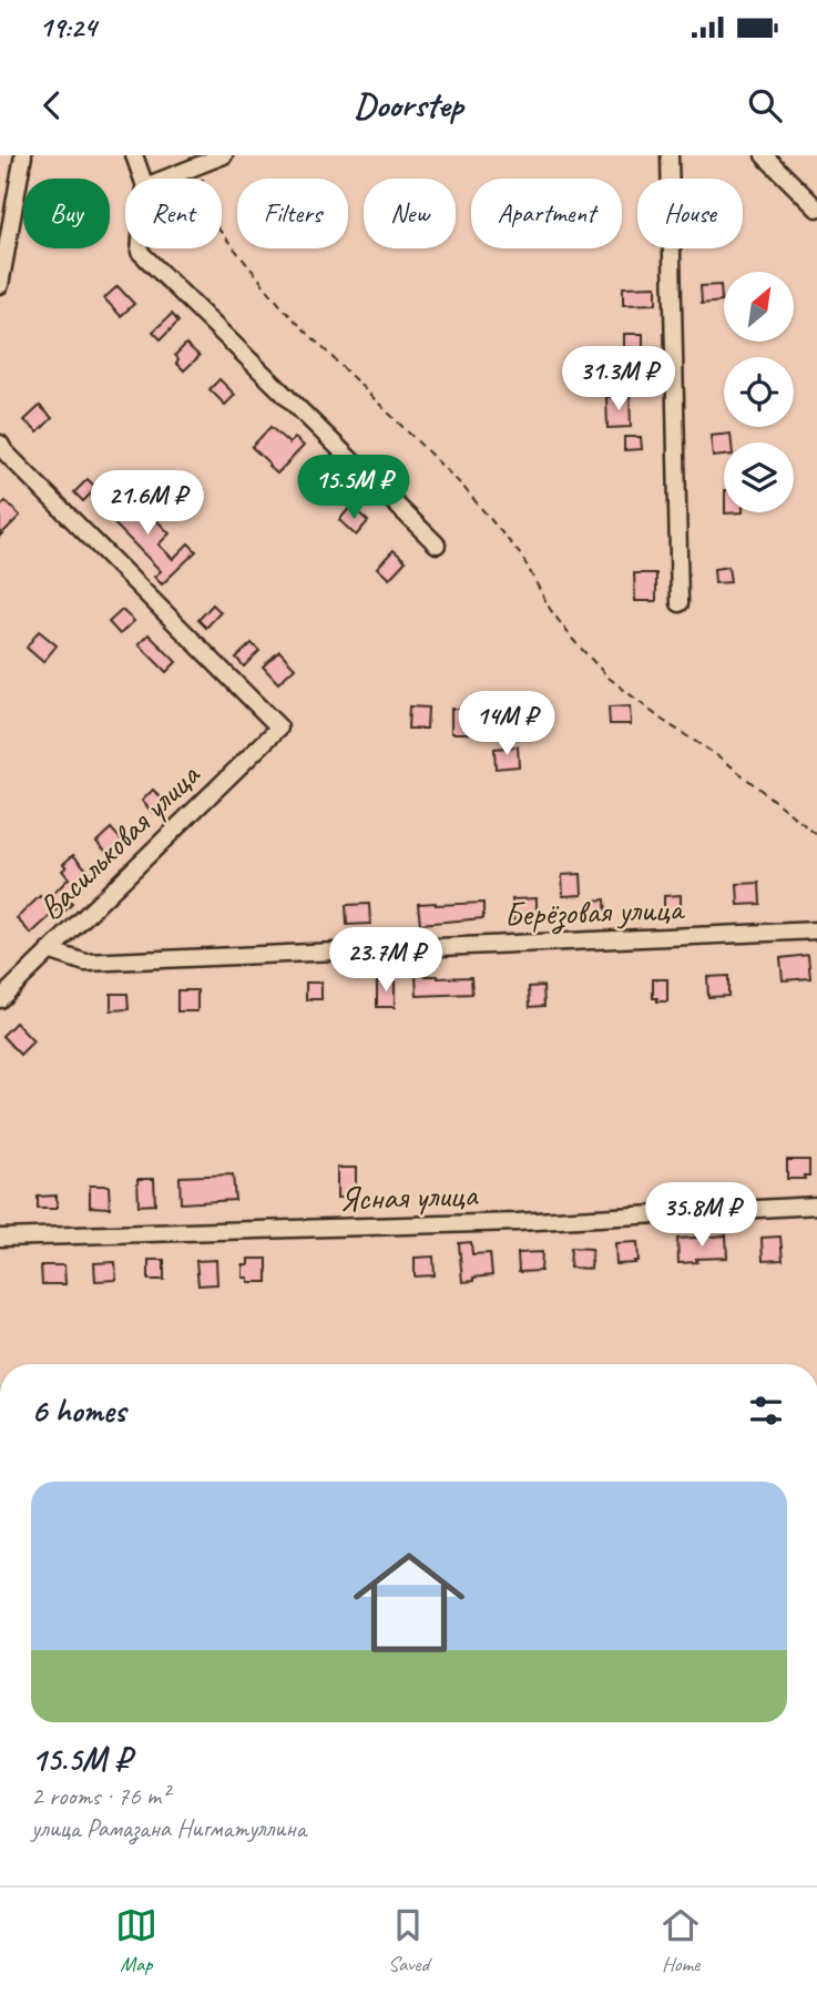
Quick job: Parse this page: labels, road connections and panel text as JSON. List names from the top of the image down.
{
  "streets": {
    "street": ["Васильковая улица", "Берёзовая улица", "Ясная улица"]
  },
  "crossings": [
    ["Васильковая улица", "Берёзовая улица"]
  ],
  "north": "top right",
  "page": {
    "status": "19:24",
    "header": "Doorstep",
    "chip": [
      "Buy",
      "Rent",
      "Filters",
      "New",
      "Apartment",
      "House"
    ],
    "price": [
      "31.3M ₽",
      "15.5M ₽",
      "21.6M ₽",
      "14M ₽",
      "23.7M ₽",
      "35.8M ₽"
    ],
    "heading": "6 homes",
    "list": [
      {
        "name": "15.5M ₽",
        "note": "2 rooms · 76 m² · улица Рамазана Нигматуллина"
      }
    ],
    "tabs": ["Map", "Saved", "Home"]
  }
}
